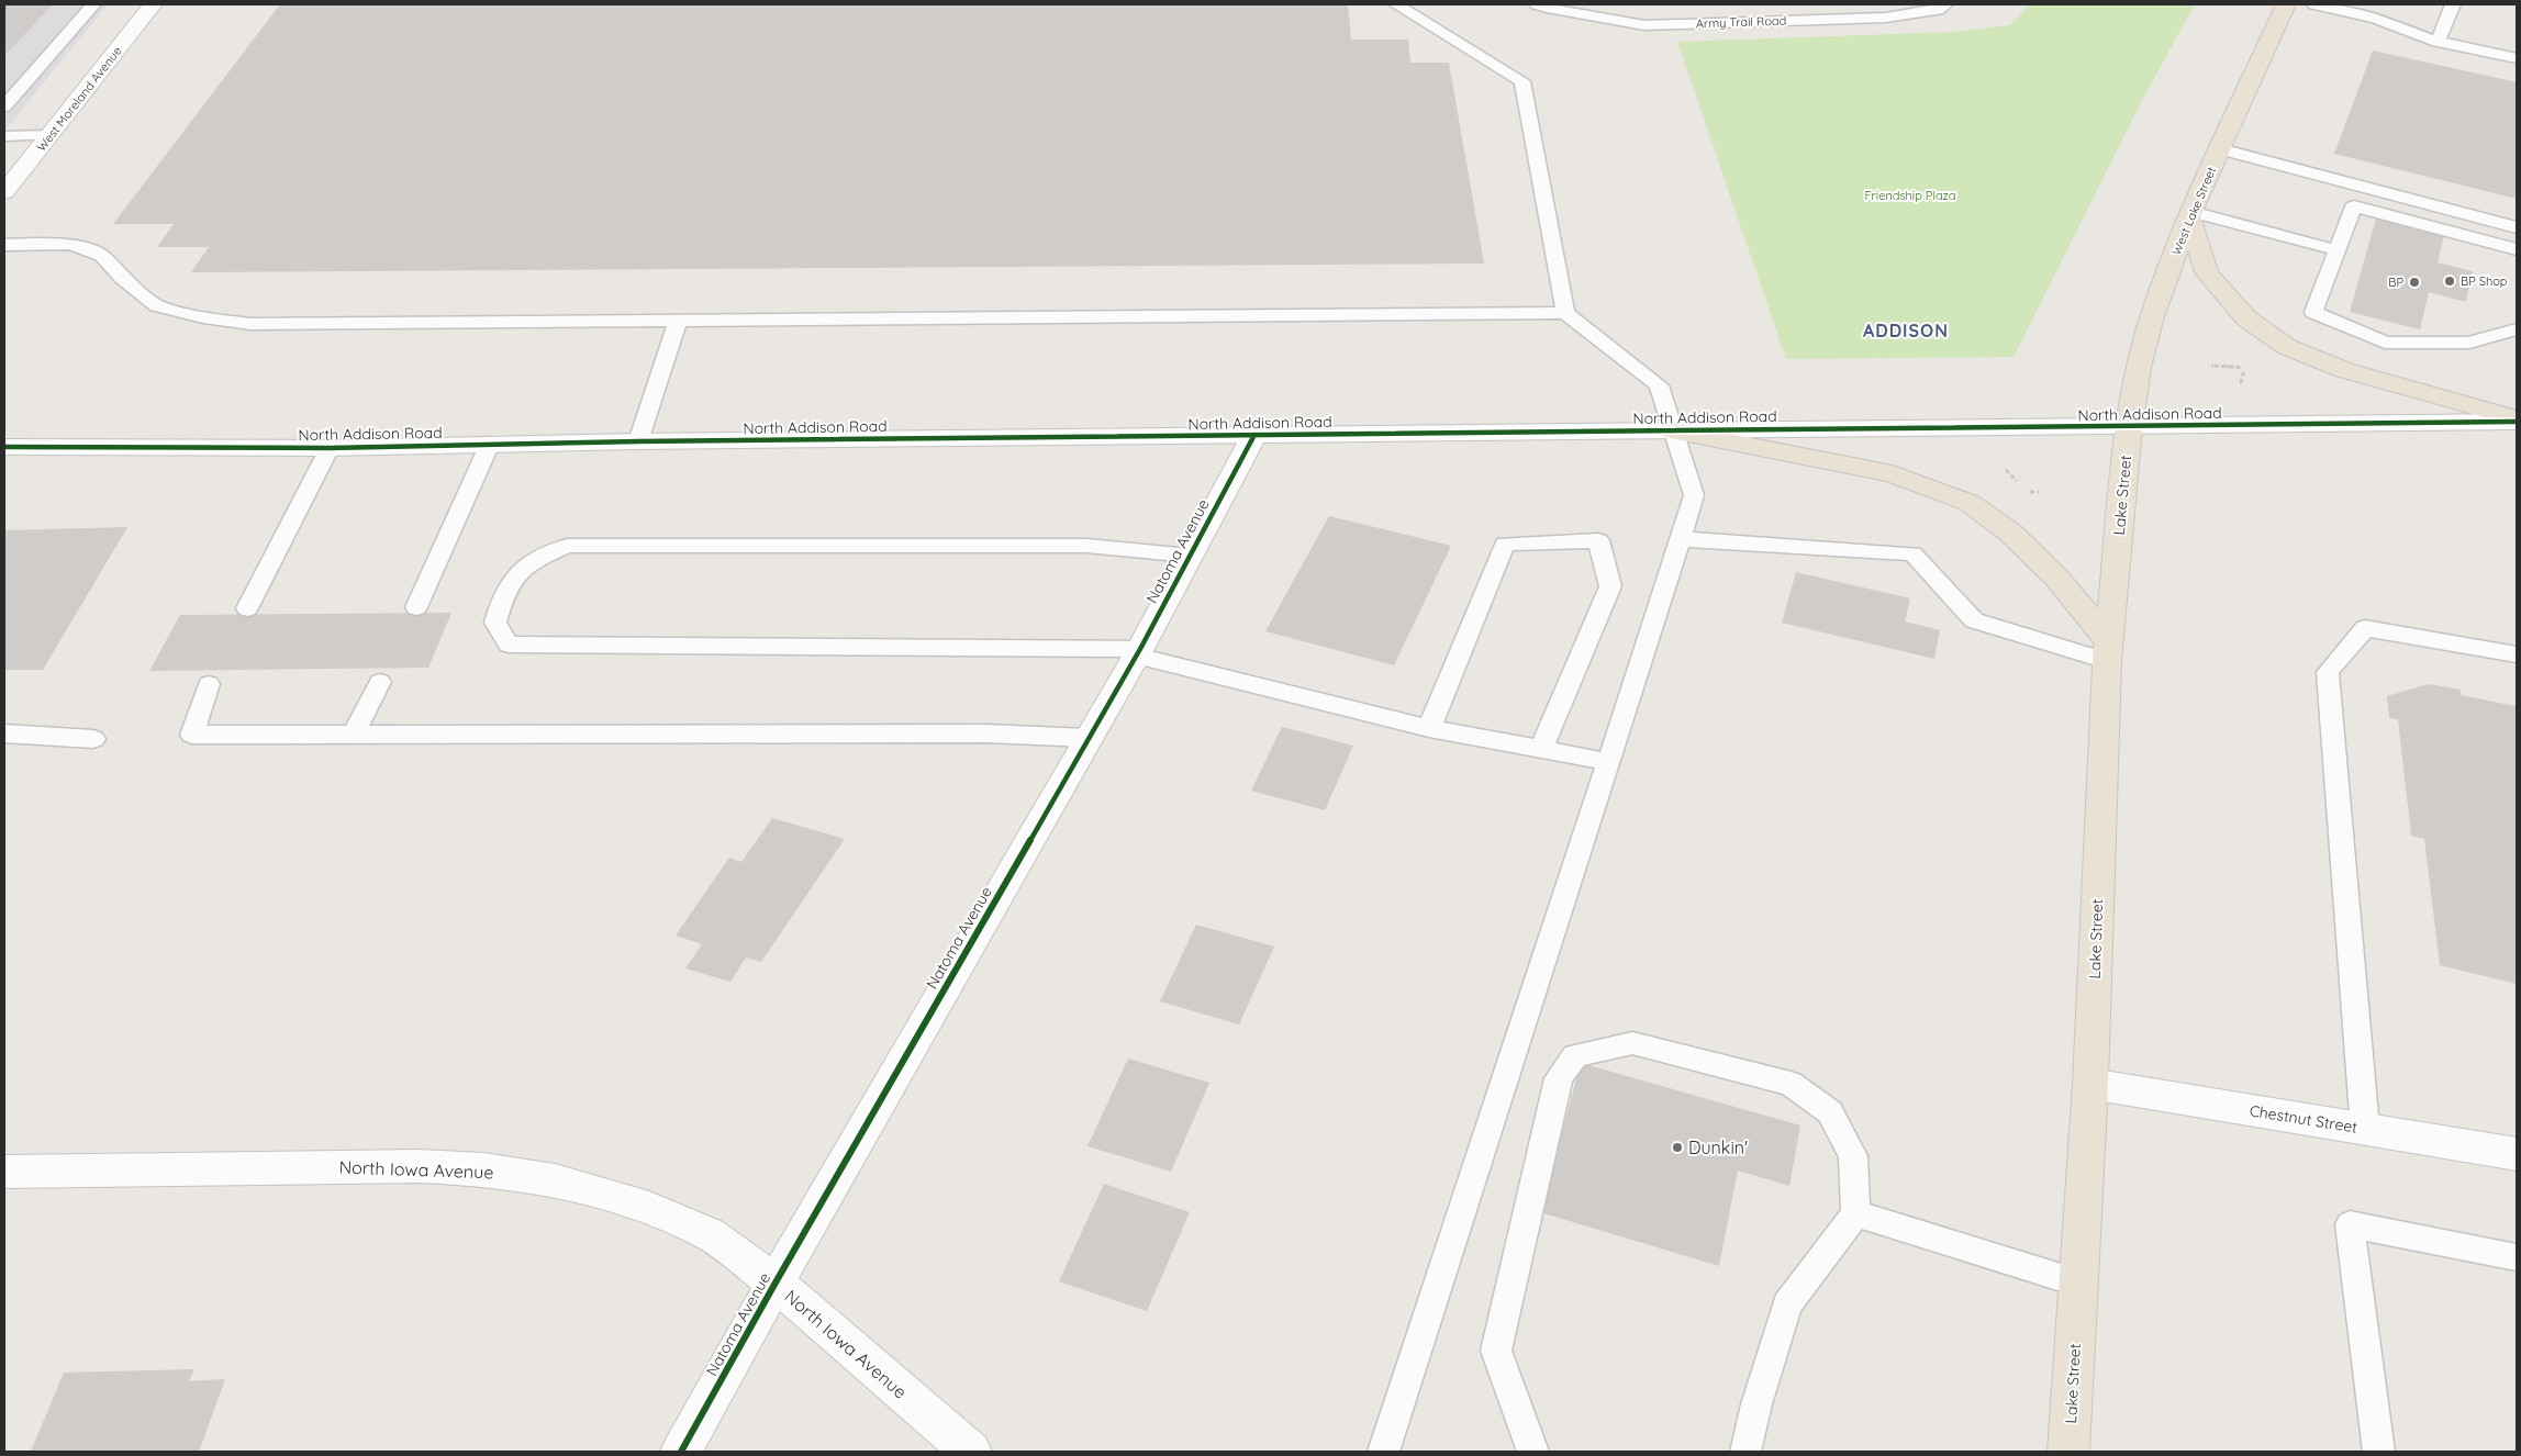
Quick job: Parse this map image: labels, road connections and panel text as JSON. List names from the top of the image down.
{
  "streets": {
    "main road": ["West Lake Street", "Lake Street"],
    "street": [
      "West Moreland Avenue",
      "North Addison Road",
      "Natoma Avenue",
      "Chestnut Street",
      "North Iowa Avenue"
    ],
    "lane": ["Army Trail Road"]
  },
  "crossings": [
    ["West Lake Street", "North Addison Road"],
    ["West Lake Street", "Lake Street"],
    ["North Addison Road", "Lake Street"],
    ["North Addison Road", "Natoma Avenue"],
    ["Lake Street", "Chestnut Street"],
    ["Natoma Avenue", "North Iowa Avenue"]
  ],
  "districts": ["ADDISON"],
  "parks": ["Friendship Plaza"],
  "places": ["BP Shop", "BP", "Dunkin'"]
}
